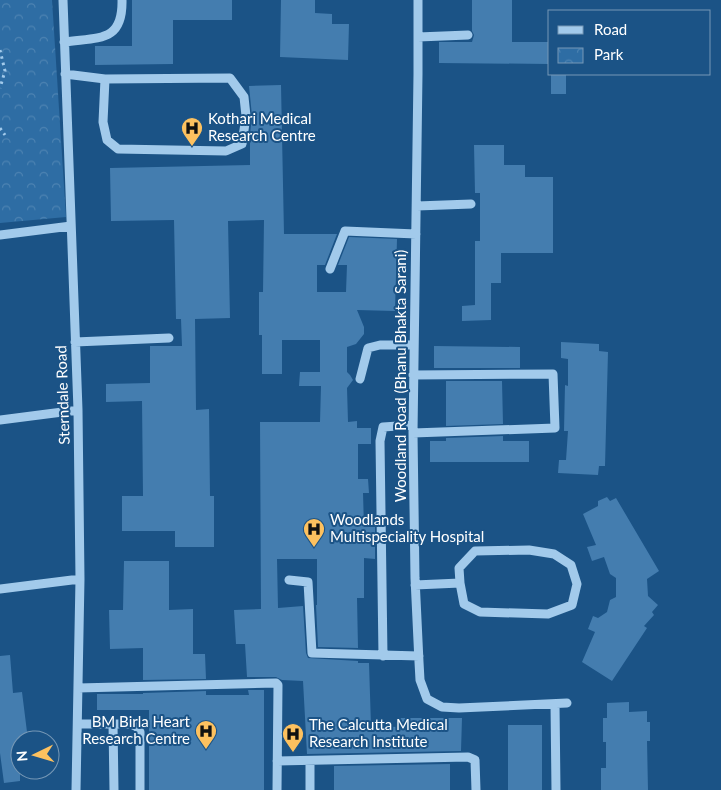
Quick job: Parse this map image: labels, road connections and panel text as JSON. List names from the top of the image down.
{
  "streets": {
    "street": ["Woodland Road (Bhanu Bhakta Sarani)", "Sterndale Road"]
  },
  "places": {
    "hospital": [
      "Kothari Medical Research Centre",
      "Woodlands Multispeciality Hospital",
      "BM Birla Heart Research Centre",
      "The Calcutta Medical Research Institute"
    ]
  },
  "legend": ["Road", "Park"],
  "north": "left"
}
